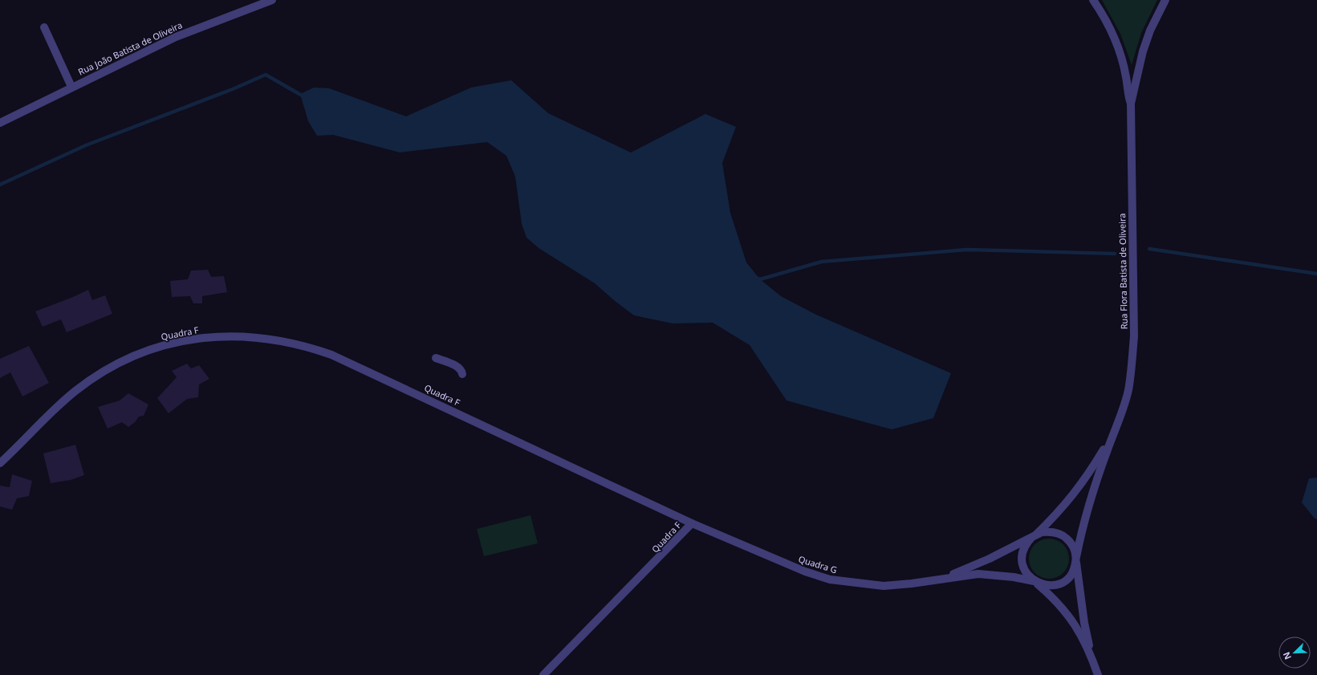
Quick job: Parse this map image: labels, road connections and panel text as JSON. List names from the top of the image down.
{
  "streets": {
    "street": [
      "Rua João Batista de Oliveira",
      "Rua Flora Batista de Oliveira",
      "Quadra F",
      "Quadra G"
    ]
  },
  "crossings": [
    ["Rua Flora Batista de Oliveira", "Quadra G"],
    ["Quadra F", "Quadra G"]
  ],
  "north": "bottom left"
}
